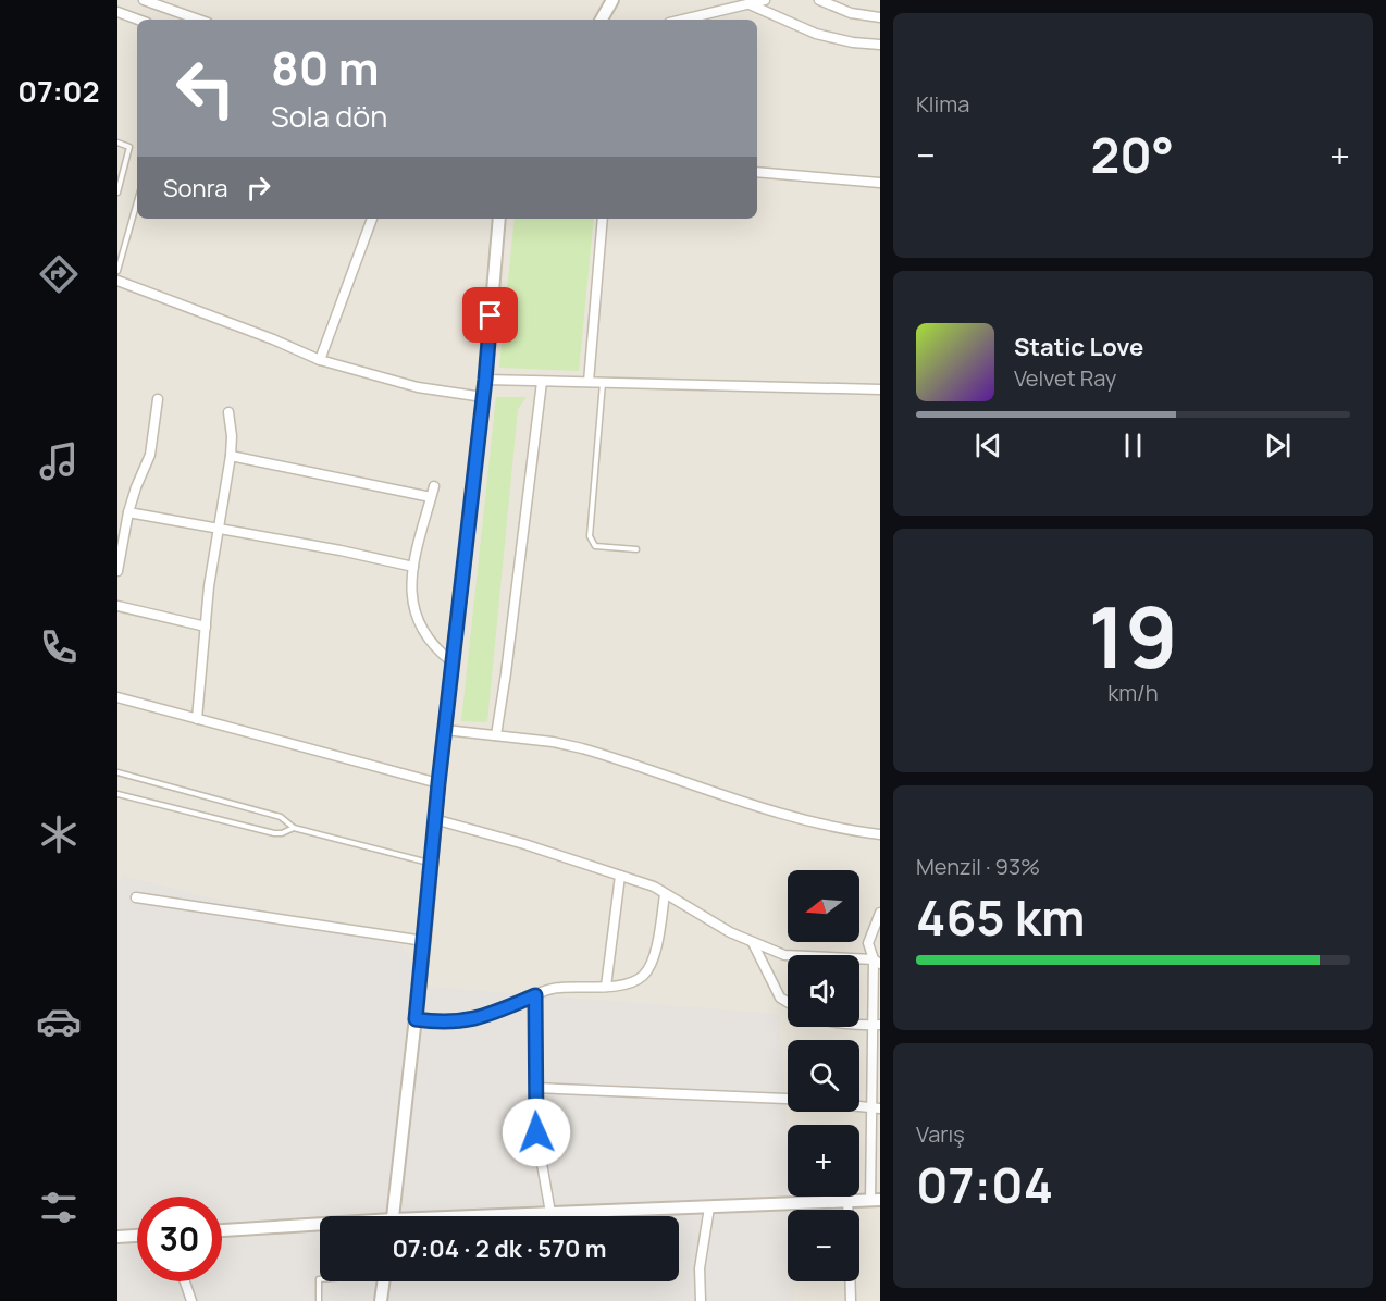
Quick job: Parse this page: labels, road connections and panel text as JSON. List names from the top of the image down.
{
  "north": "left",
  "page": {
    "tabs": "07:02",
    "tile": [
      "Klima",
      ["19", "km/h"],
      ["Menzil · 93%", "465 km"],
      ["Varış", "07:04"]
    ],
    "turn": ["80 m", "Sola dön"],
    "heat": ["−", "20°", "+"],
    "then": "Sonra",
    "song": ["Static Love", "Velvet Ray"],
    "map_buttons": ["+", "−"],
    "limit": "30",
    "trip": "07:04 · 2 dk · 570 m"
  }
}
